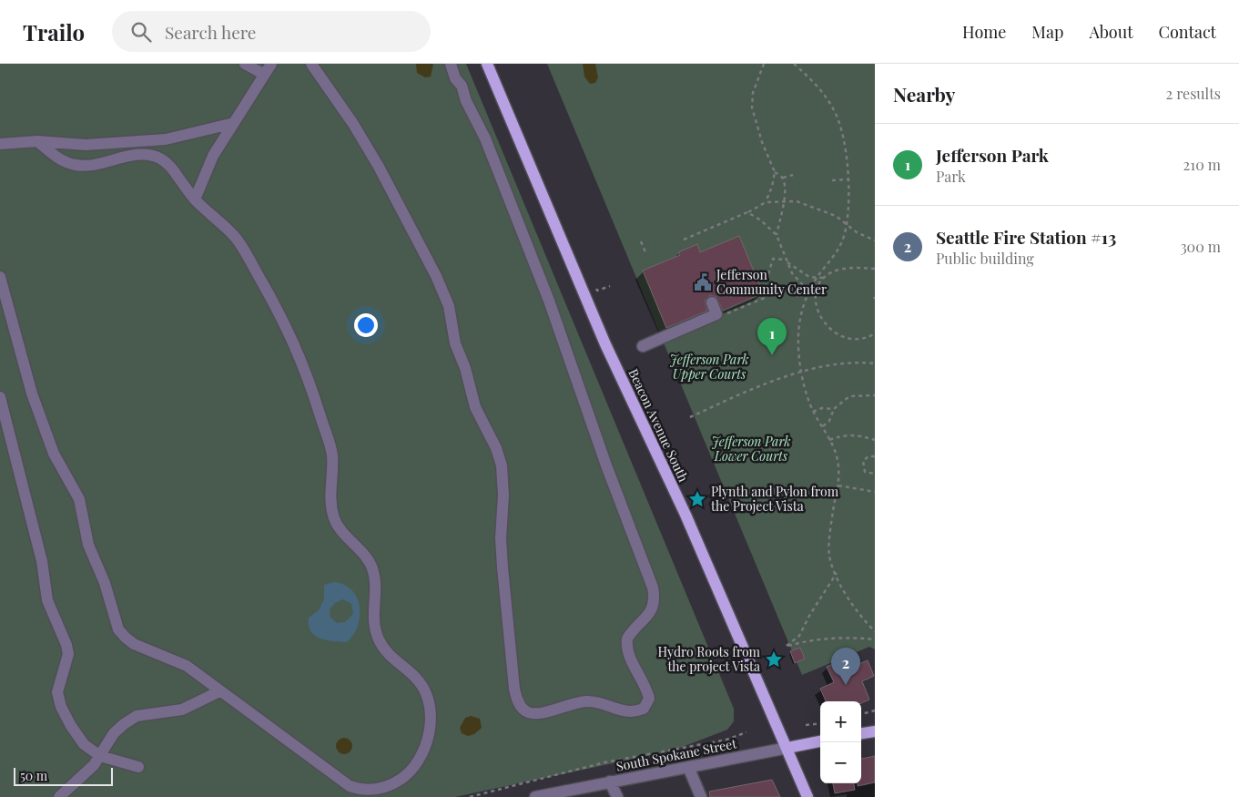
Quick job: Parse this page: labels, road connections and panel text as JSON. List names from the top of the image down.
{
  "streets": {
    "main road": ["Beacon Avenue South", "South Spokane Street"]
  },
  "crossings": [
    ["Beacon Avenue South", "South Spokane Street"]
  ],
  "parks": ["Jefferson Park Upper Courts", "Jefferson Park Lower Courts"],
  "places": {
    "public building": ["Jefferson Community Center"],
    "place": ["Plynth and Pylon from the Project Vista", "Hydro Roots from the project Vista"]
  },
  "scale_bar": "50 m",
  "page": {
    "header": "Trailo",
    "search": "Search here",
    "nav": [
      "Home",
      "Map",
      "About",
      "Contact"
    ],
    "heading": ["Nearby", "2 results"],
    "list": [
      {
        "mark": "1",
        "name": "Jefferson Park",
        "note": "Park",
        "value": "210 m"
      },
      {
        "mark": "2",
        "name": "Seattle Fire Station #13",
        "note": "Public building",
        "value": "300 m"
      }
    ],
    "pins": ["1", "2"],
    "map_buttons": ["+", "−"],
    "scale": "50 m"
  }
}
